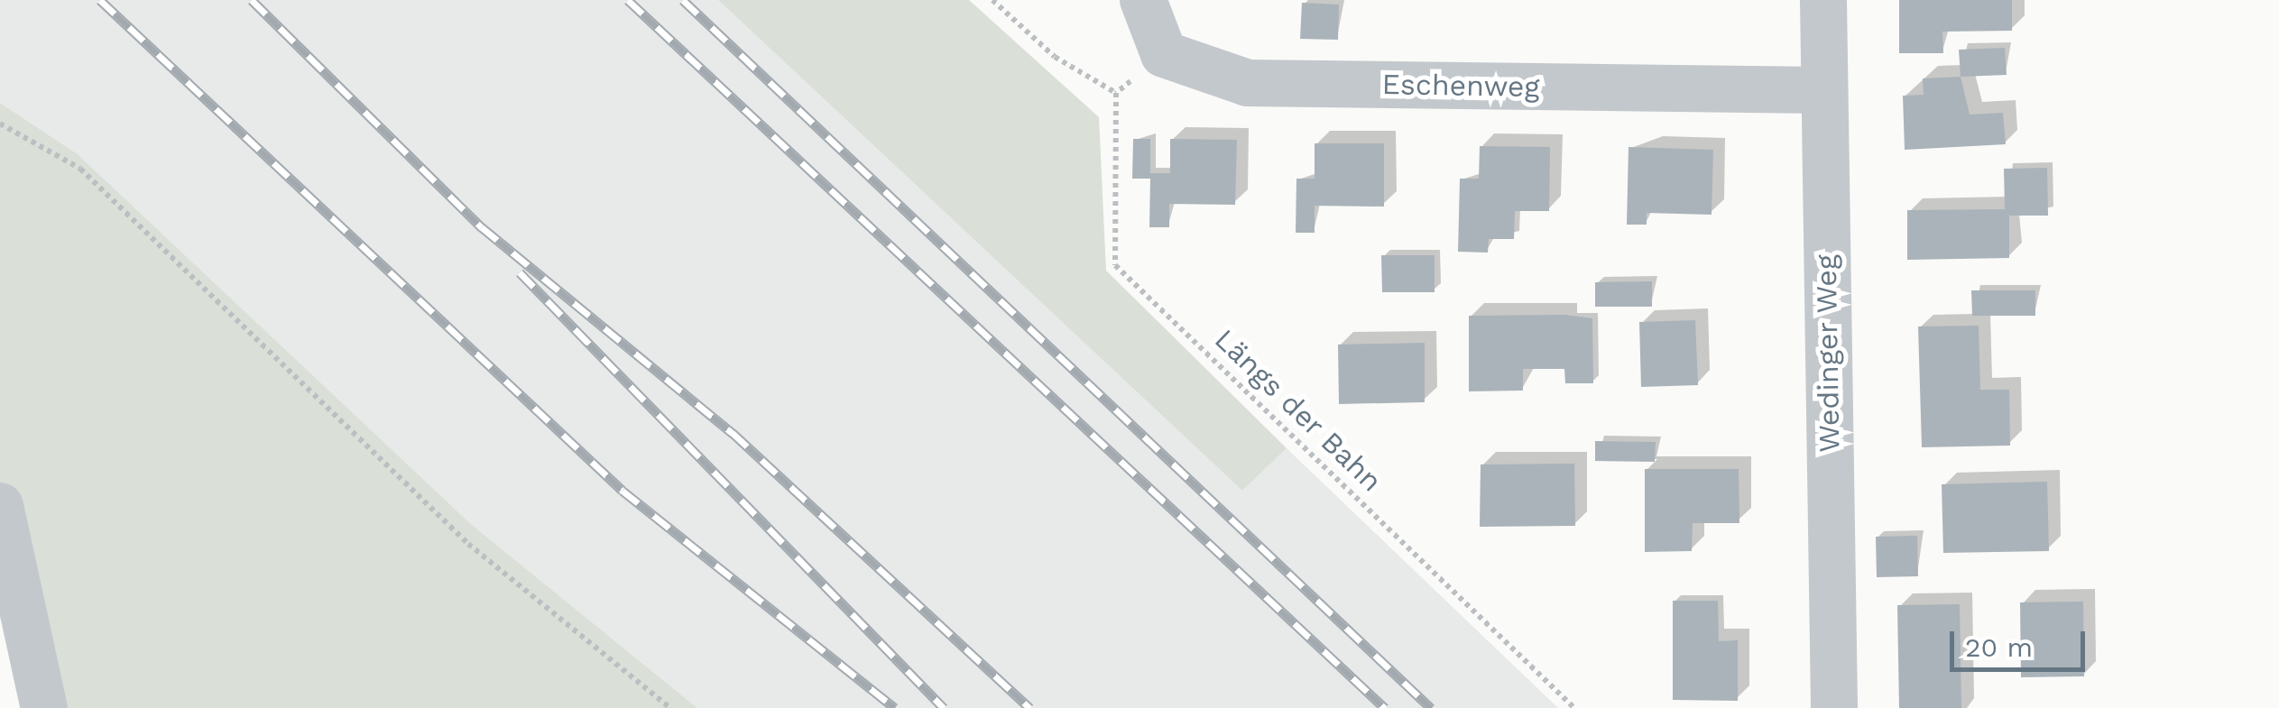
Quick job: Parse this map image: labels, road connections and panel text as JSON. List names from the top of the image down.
{
  "streets": {
    "street": ["Eschenweg", "Wedinger Weg"],
    "path": ["Längs der Bahn"]
  },
  "crossings": [
    ["Eschenweg", "Wedinger Weg"]
  ],
  "scale_bar": "20 m"
}
